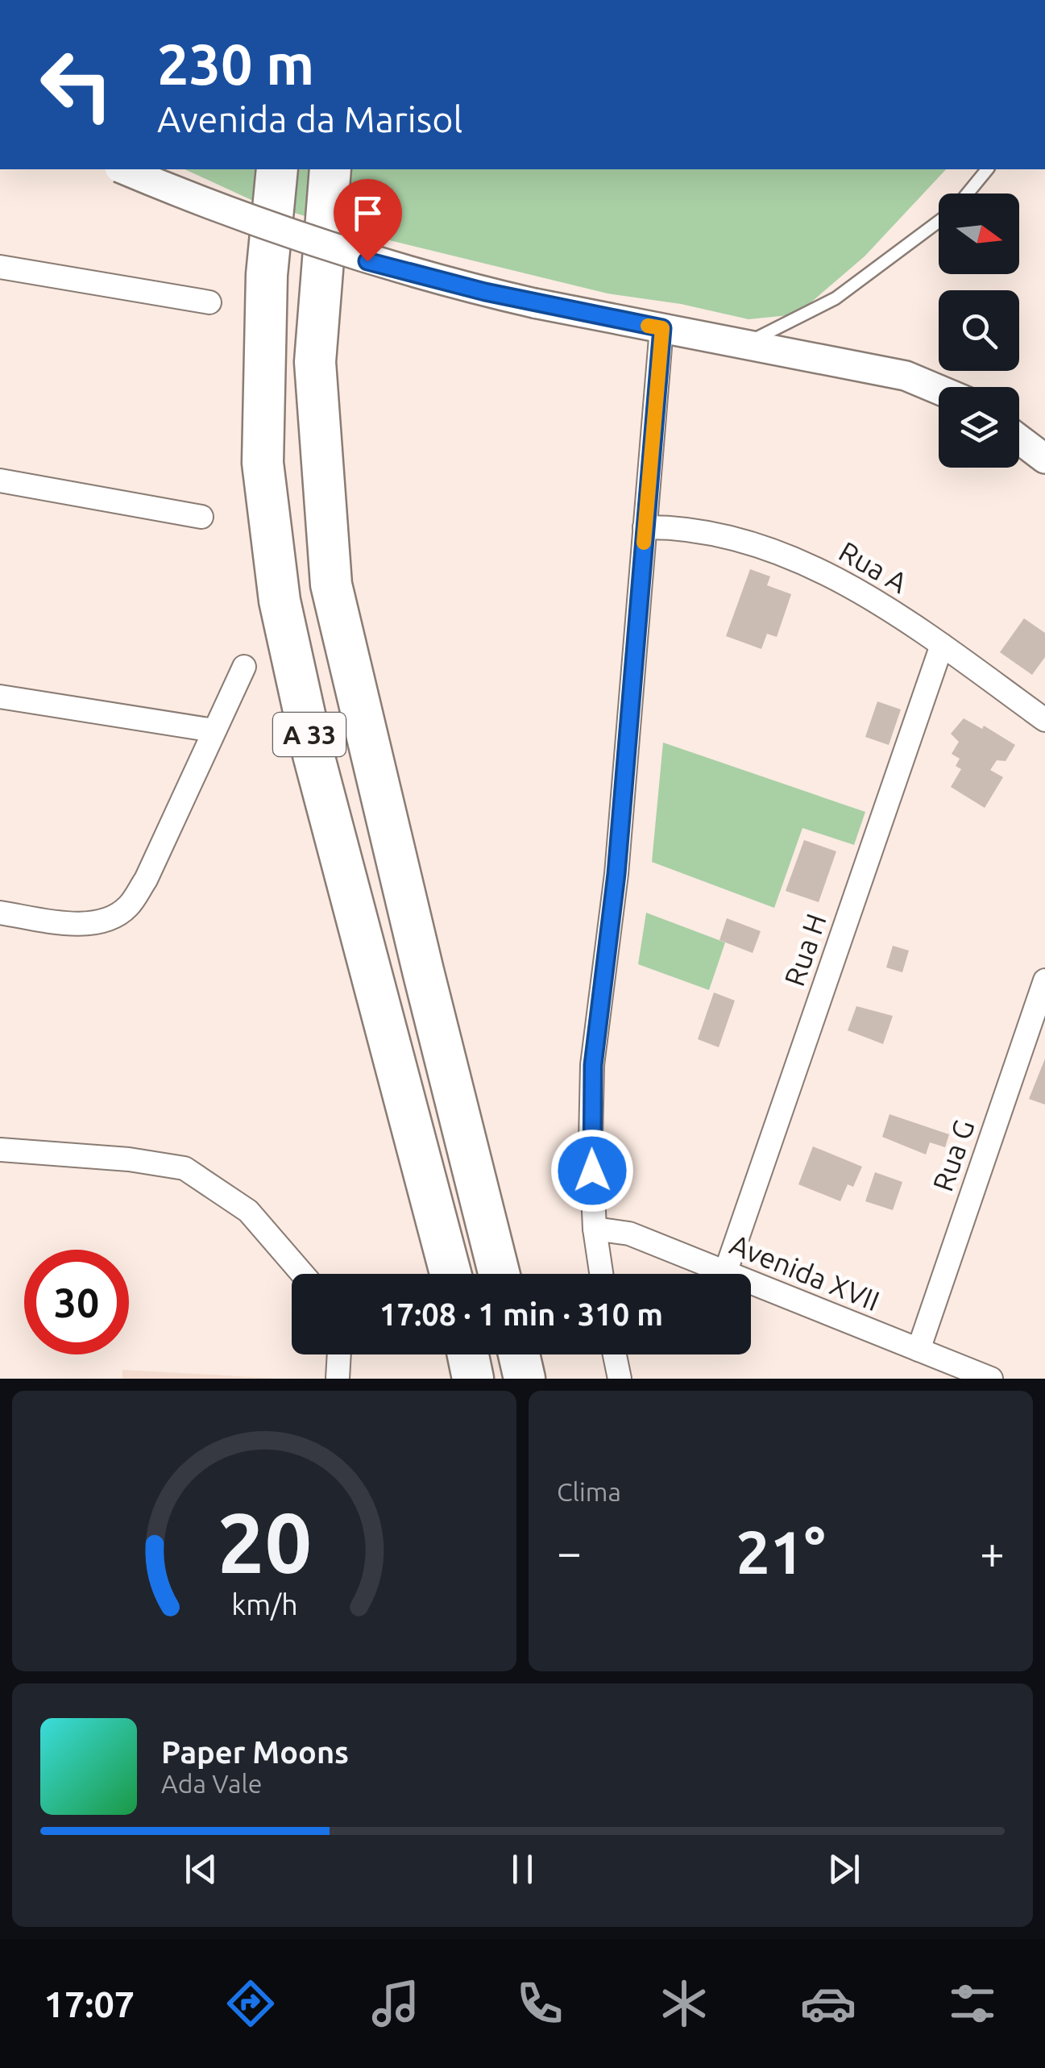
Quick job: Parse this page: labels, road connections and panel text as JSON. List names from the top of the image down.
{
  "streets": {
    "highway": ["A 33"],
    "street": [
      "Rua A",
      "Rua H",
      "Rua G",
      "Avenida XVII"
    ]
  },
  "crossings": [
    ["Rua A", "Rua H"],
    ["Rua H", "Avenida XVII"],
    ["Rua G", "Avenida XVII"]
  ],
  "north": "right",
  "page": {
    "turn": ["230 m", "Avenida da Marisol"],
    "limit": "30",
    "trip": "17:08 · 1 min · 310 m",
    "tile": "Clima",
    "heat": ["−", "21°", "+"],
    "song": ["Paper Moons", "Ada Vale"],
    "tabs": "17:07",
    "gauge": ["20", "km/h"]
  }
}
